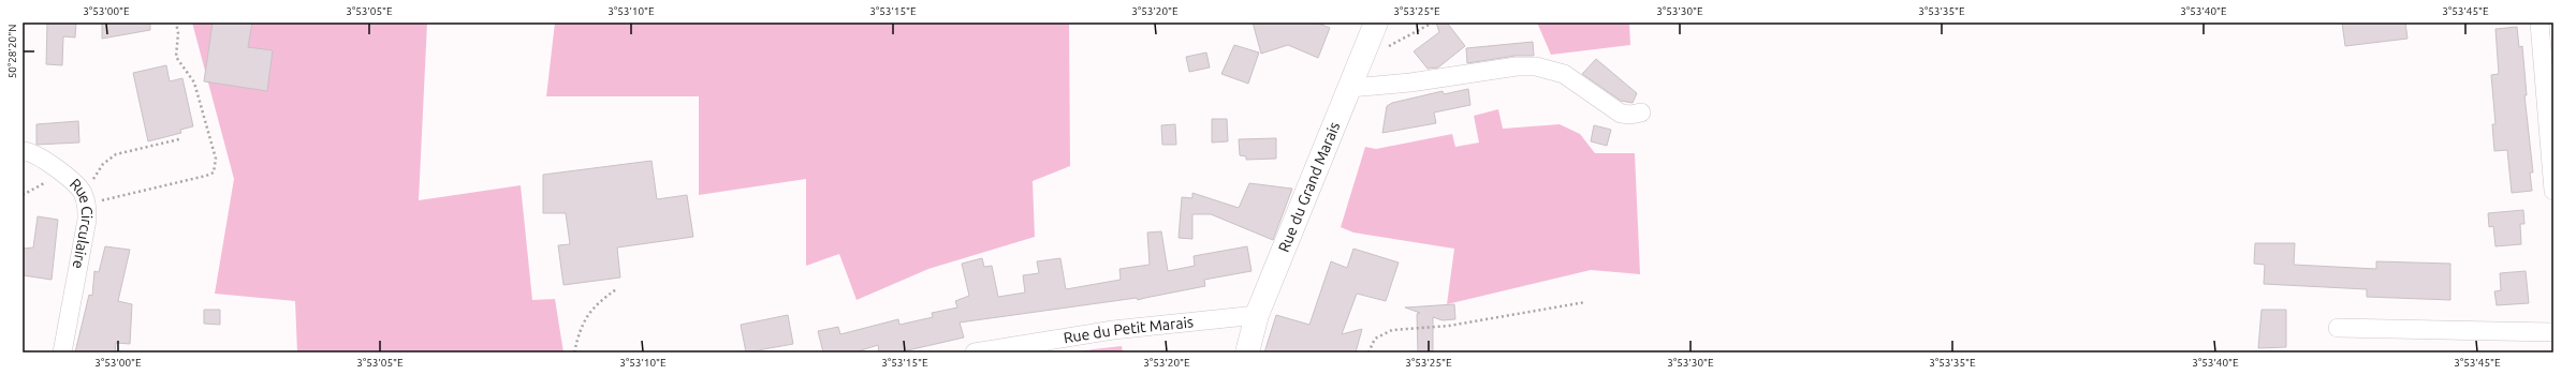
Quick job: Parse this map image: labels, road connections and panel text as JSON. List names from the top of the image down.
{
  "streets": {
    "street": ["Rue du Grand Marais", "Rue Circulaire", "Rue du Petit Marais"]
  },
  "crossings": [
    ["Rue du Grand Marais", "Rue du Petit Marais"]
  ],
  "coordinates": [
    "3°53'00\"E",
    "3°53'05\"E",
    "3°53'10\"E",
    "3°53'15\"E",
    "3°53'20\"E",
    "3°53'25\"E",
    "3°53'30\"E",
    "3°53'35\"E",
    "3°53'40\"E",
    "3°53'45\"E",
    "50°28'20\"N"
  ]
}
